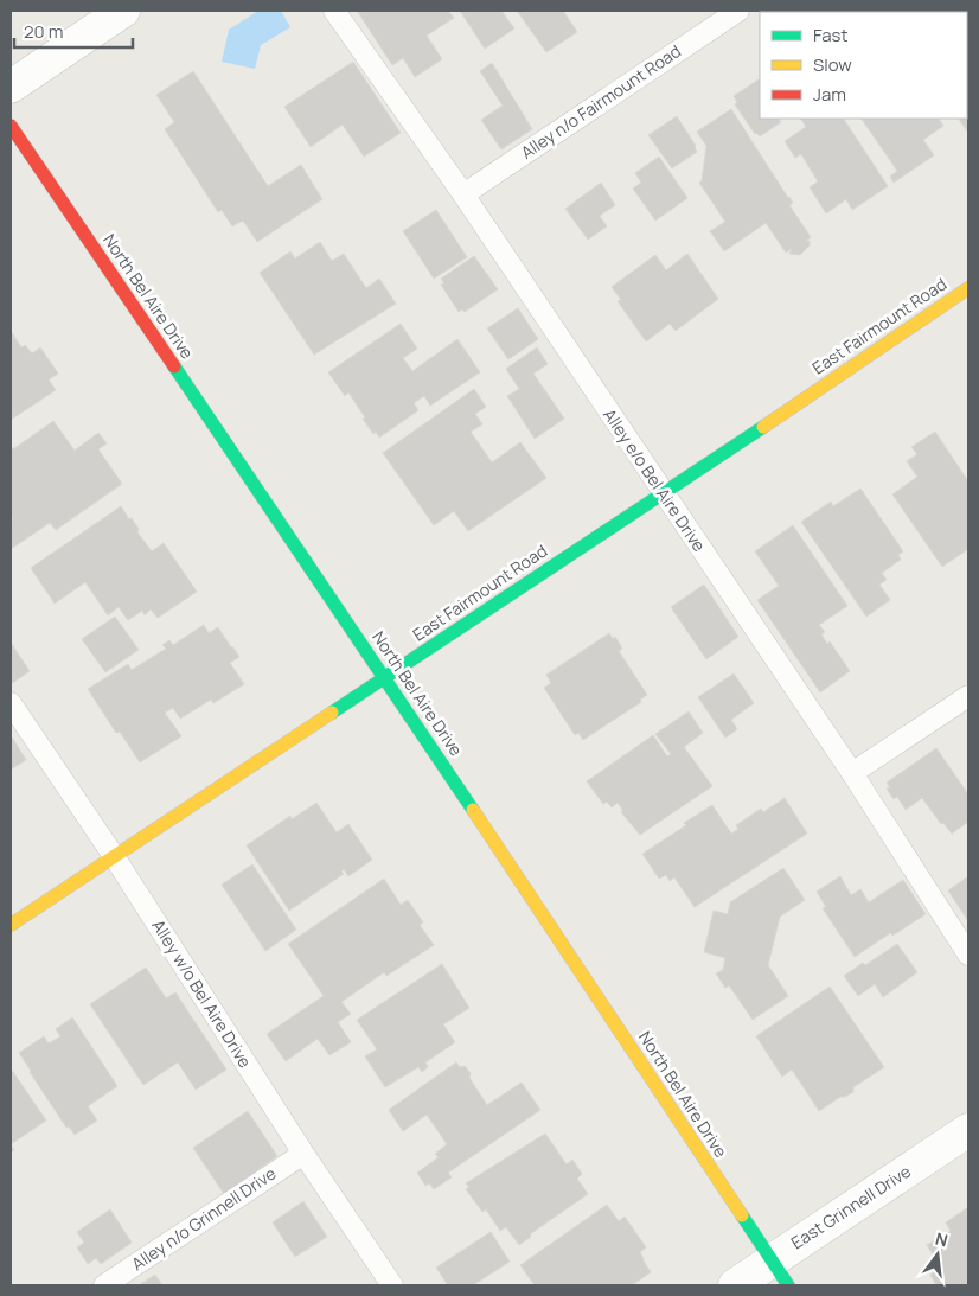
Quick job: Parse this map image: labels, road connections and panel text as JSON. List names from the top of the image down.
{
  "streets": {
    "street": ["North Bel Aire Drive", "East Fairmount Road", "East Grinnell Drive"],
    "lane": [
      "Alley n/o Fairmount Road",
      "Alley e/o Bel Aire Drive",
      "Alley w/o Bel Aire Drive",
      "Alley n/o Grinnell Drive"
    ]
  },
  "crossings": [
    ["Alley n/o Fairmount Road", "Alley e/o Bel Aire Drive"],
    ["North Bel Aire Drive", "East Fairmount Road"],
    ["North Bel Aire Drive", "East Grinnell Drive"],
    ["East Fairmount Road", "Alley e/o Bel Aire Drive"],
    ["East Fairmount Road", "Alley w/o Bel Aire Drive"],
    ["Alley w/o Bel Aire Drive", "Alley n/o Grinnell Drive"]
  ],
  "legend": ["Fast", "Slow", "Jam"],
  "scale_bar": "20 m",
  "north": "top"
}
